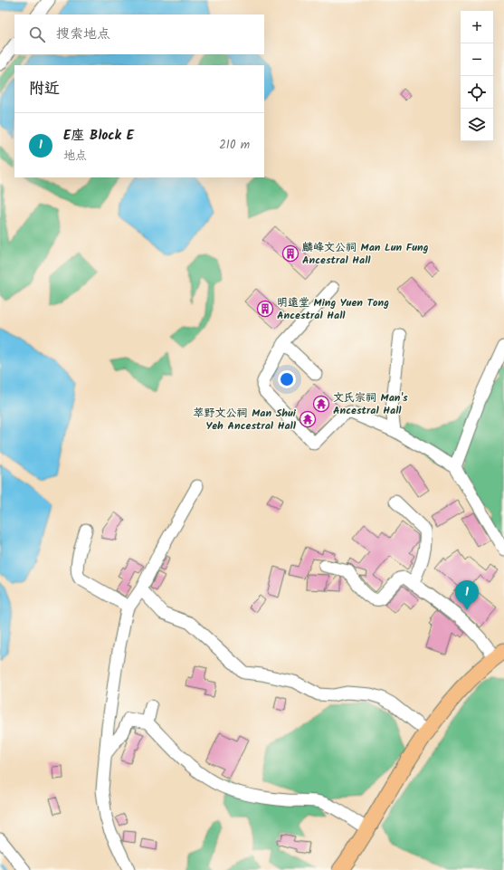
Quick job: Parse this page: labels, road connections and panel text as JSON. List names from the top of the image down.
{
  "places": {
    "building": ["麟峰文公祠 Man Lun Fung Ancestral Hall", "明遠堂 Ming Yuen Tong Ancestral Hall"],
    "temple": ["文氏宗祠 Man's Ancestral Hall", "萃野文公祠 Man Shui Yeh Ancestral Hall"]
  },
  "page": {
    "map_buttons": ["+", "−"],
    "search": "搜索地点",
    "heading": "附近",
    "list": [
      {
        "mark": "1",
        "name": "E座 Block E",
        "note": "地点",
        "value": "210 m"
      }
    ],
    "pins": "1"
  }
}
